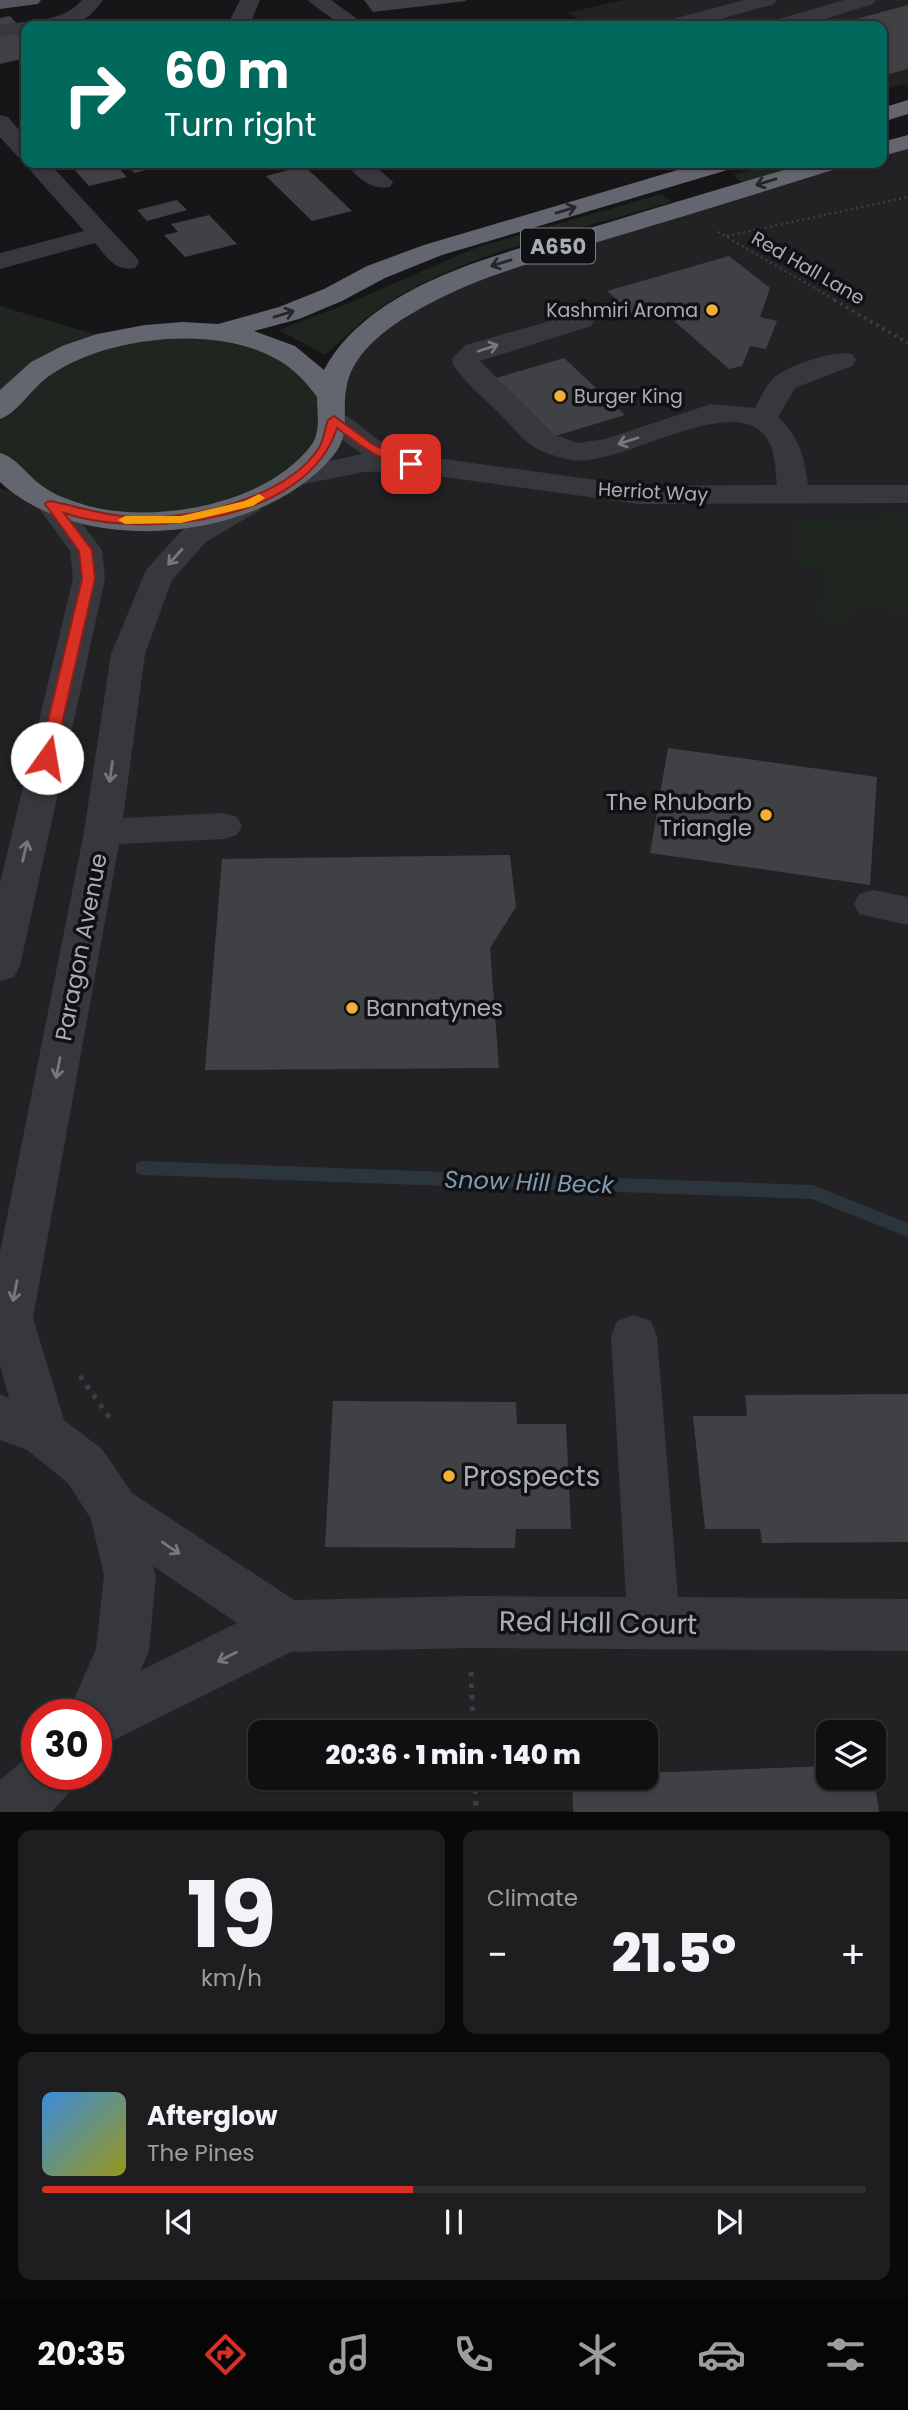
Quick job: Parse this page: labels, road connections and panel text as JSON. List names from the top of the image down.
{
  "streets": {
    "highway": ["A650"],
    "street": ["Herriot Way", "Paragon Avenue", "Red Hall Court"],
    "path": ["Red Hall Lane"]
  },
  "crossings": [
    ["A650", "Herriot Way"]
  ],
  "water": ["Snow Hill Beck"],
  "places": [
    "Kashmiri Aroma",
    "Burger King",
    "The Rhubarb Triangle",
    "Bannatynes",
    "Prospects"
  ],
  "page": {
    "turn": ["60 m", "Turn right"],
    "limit": "30",
    "trip": "20:36 · 1 min · 140 m",
    "tile": [
      ["19", "km/h"],
      "Climate"
    ],
    "heat": ["−", "21.5°", "+"],
    "song": ["Afterglow", "The Pines"],
    "tabs": "20:35"
  }
}
